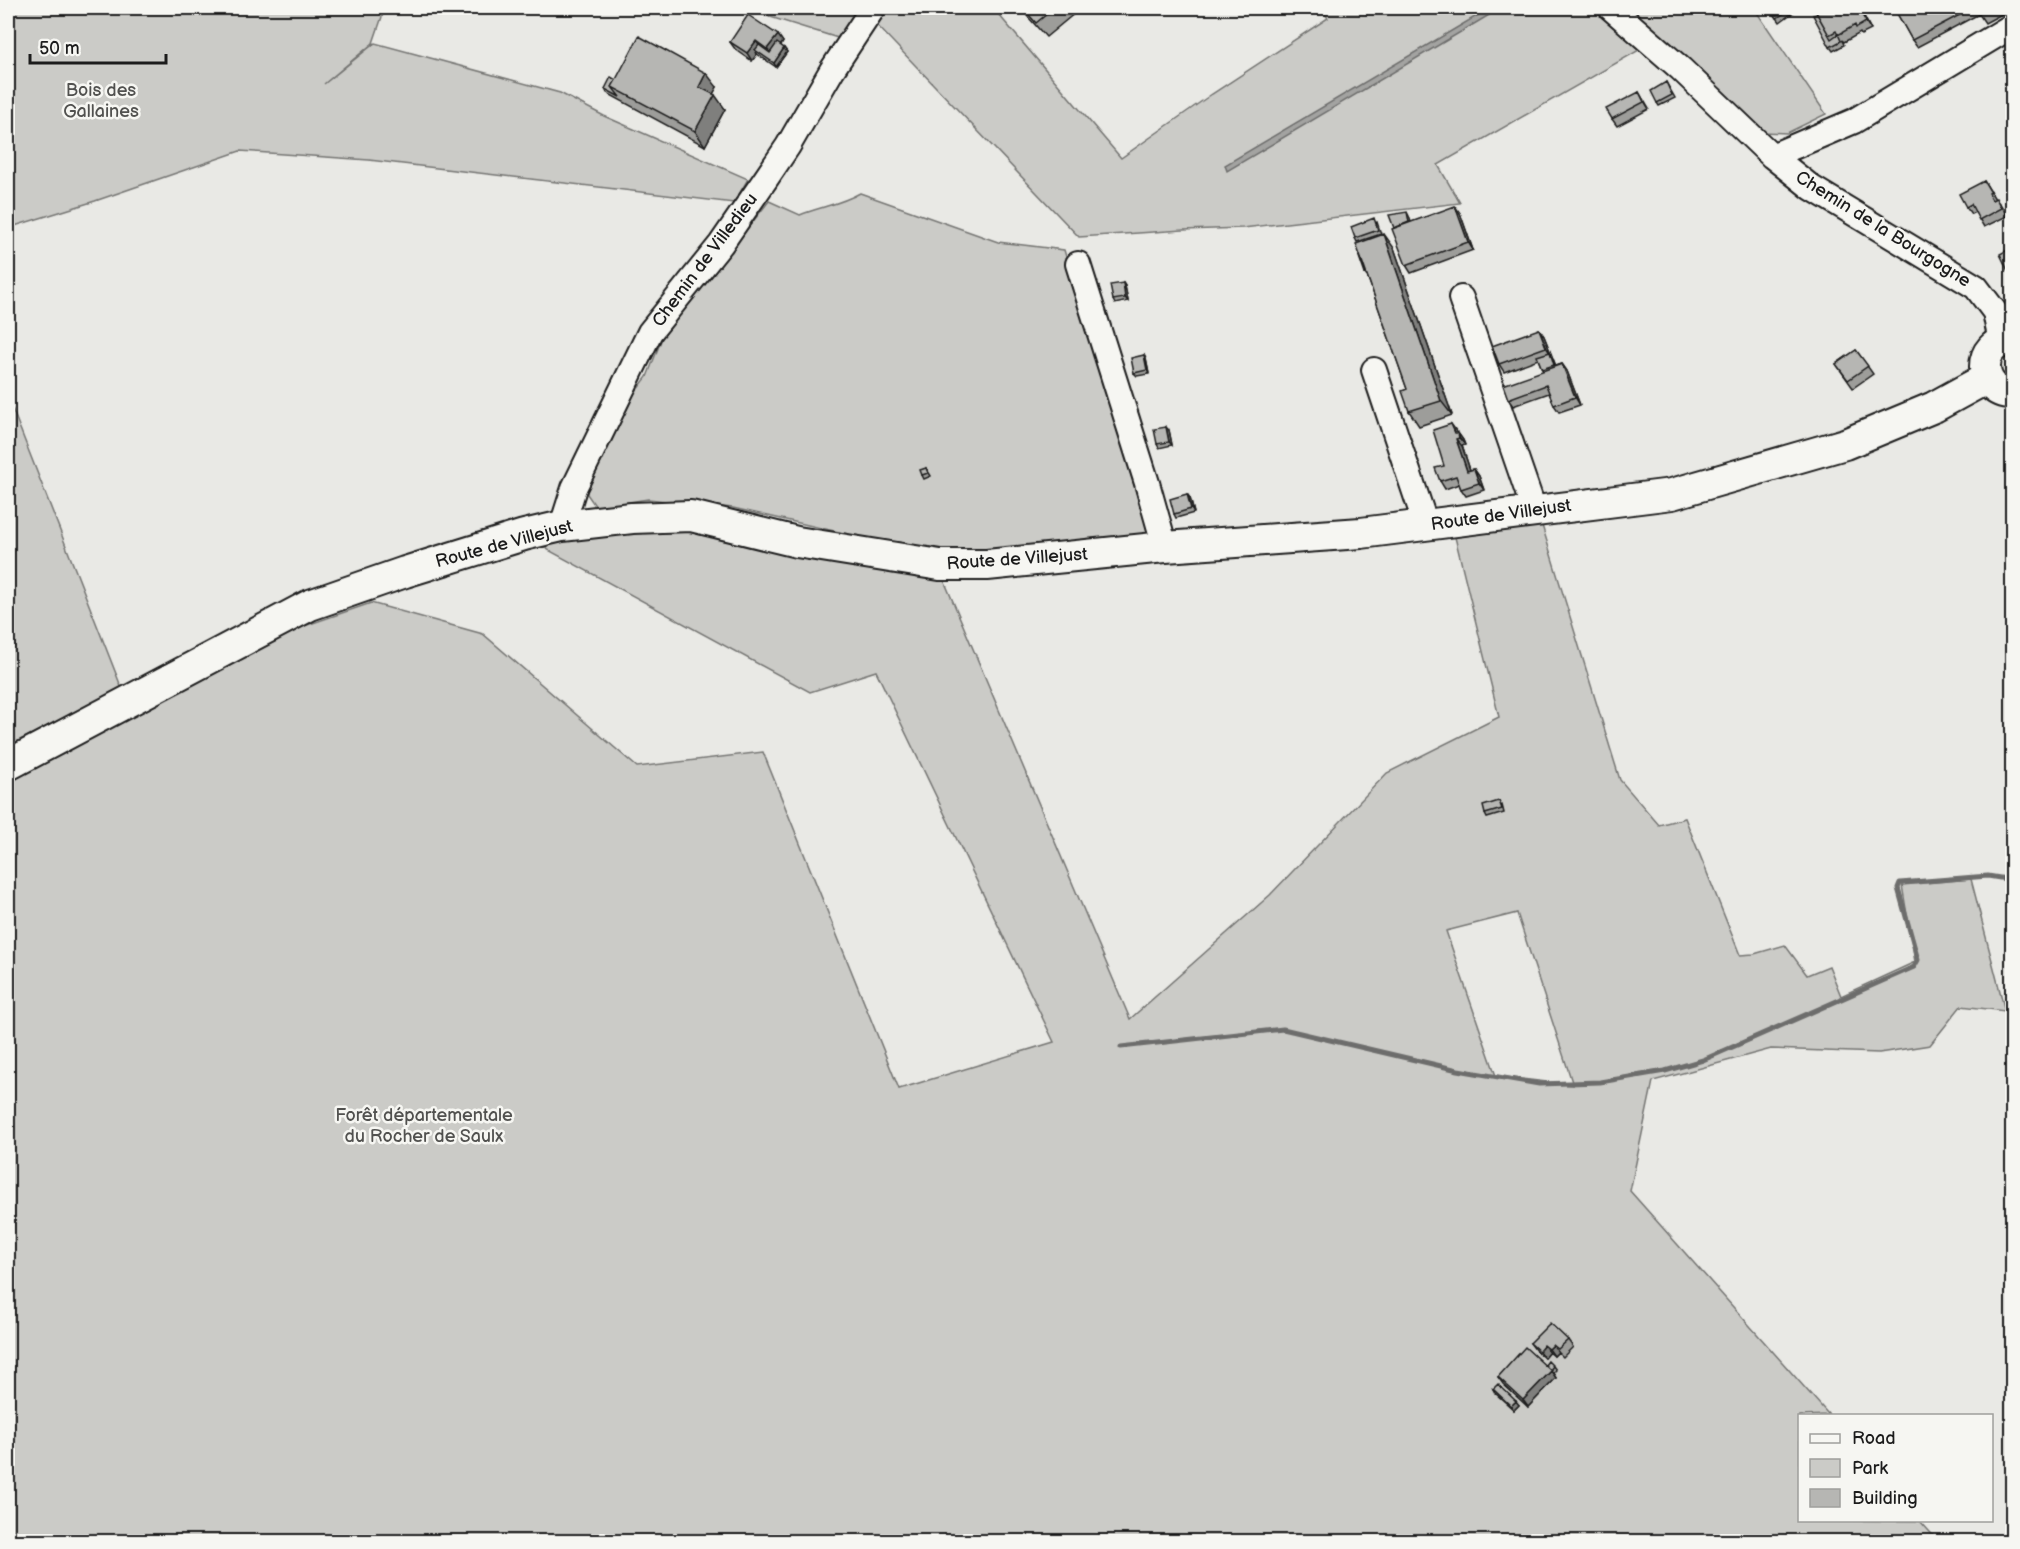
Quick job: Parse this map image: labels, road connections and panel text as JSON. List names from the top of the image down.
{
  "streets": {
    "main road": ["Route de Villejust"],
    "street": ["Chemin de la Bourgogne", "Chemin de Villedieu"]
  },
  "crossings": [
    ["Chemin de Villedieu", "Route de Villejust"]
  ],
  "parks": ["Bois des Gallaines", "Forêt départementale du Rocher de Saulx"],
  "legend": ["Road", "Park", "Building"],
  "scale_bar": "50 m"
}
